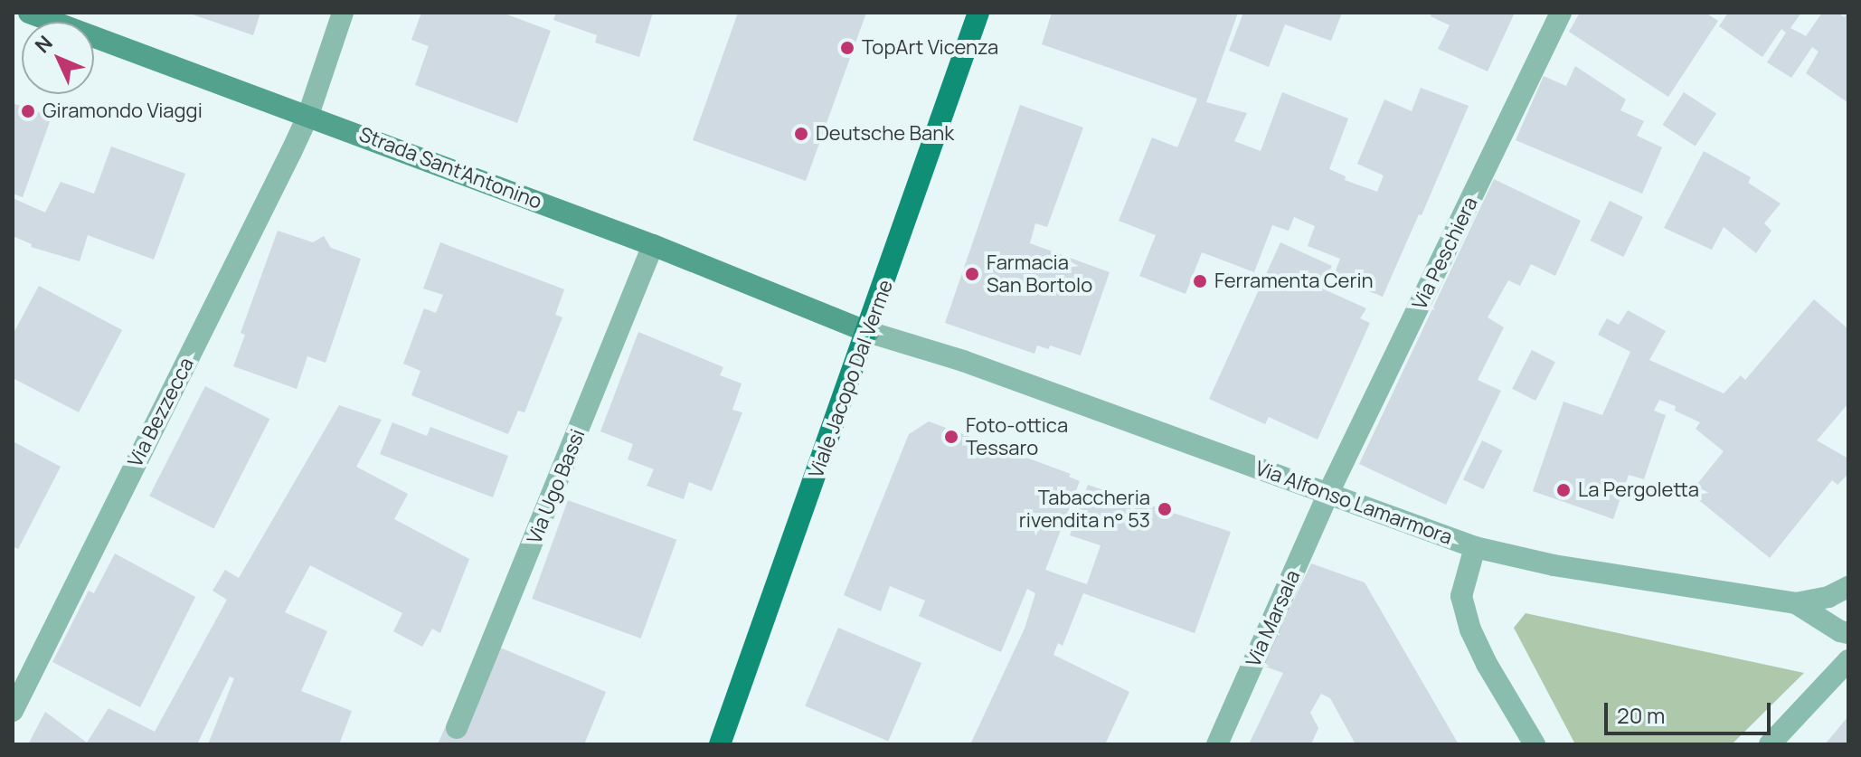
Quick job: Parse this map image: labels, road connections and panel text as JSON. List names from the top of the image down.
{
  "streets": {
    "main road": ["Strada Sant'Antonino", "Viale Jacopo Dal Verme"],
    "street": [
      "Via Peschiera",
      "Via Bezzecca",
      "Via Ugo Bassi",
      "Via Alfonso Lamarmora",
      "Via Marsala"
    ]
  },
  "crossings": [
    ["Strada Sant'Antonino", "Viale Jacopo Dal Verme"],
    ["Strada Sant'Antonino", "Via Bezzecca"],
    ["Strada Sant'Antonino", "Via Ugo Bassi"],
    ["Strada Sant'Antonino", "Via Alfonso Lamarmora"],
    ["Via Peschiera", "Via Alfonso Lamarmora"],
    ["Via Peschiera", "Via Marsala"],
    ["Viale Jacopo Dal Verme", "Via Alfonso Lamarmora"],
    ["Via Alfonso Lamarmora", "Via Marsala"]
  ],
  "places": [
    "TopArt Vicenza",
    "Giramondo Viaggi",
    "Deutsche Bank",
    "Farmacia San Bortolo",
    "Ferramenta Cerin",
    "Foto-ottica Tessaro",
    "La Pergoletta",
    "Tabaccheria rivendita n° 53"
  ],
  "scale_bar": "20 m",
  "north": "top left"
}
